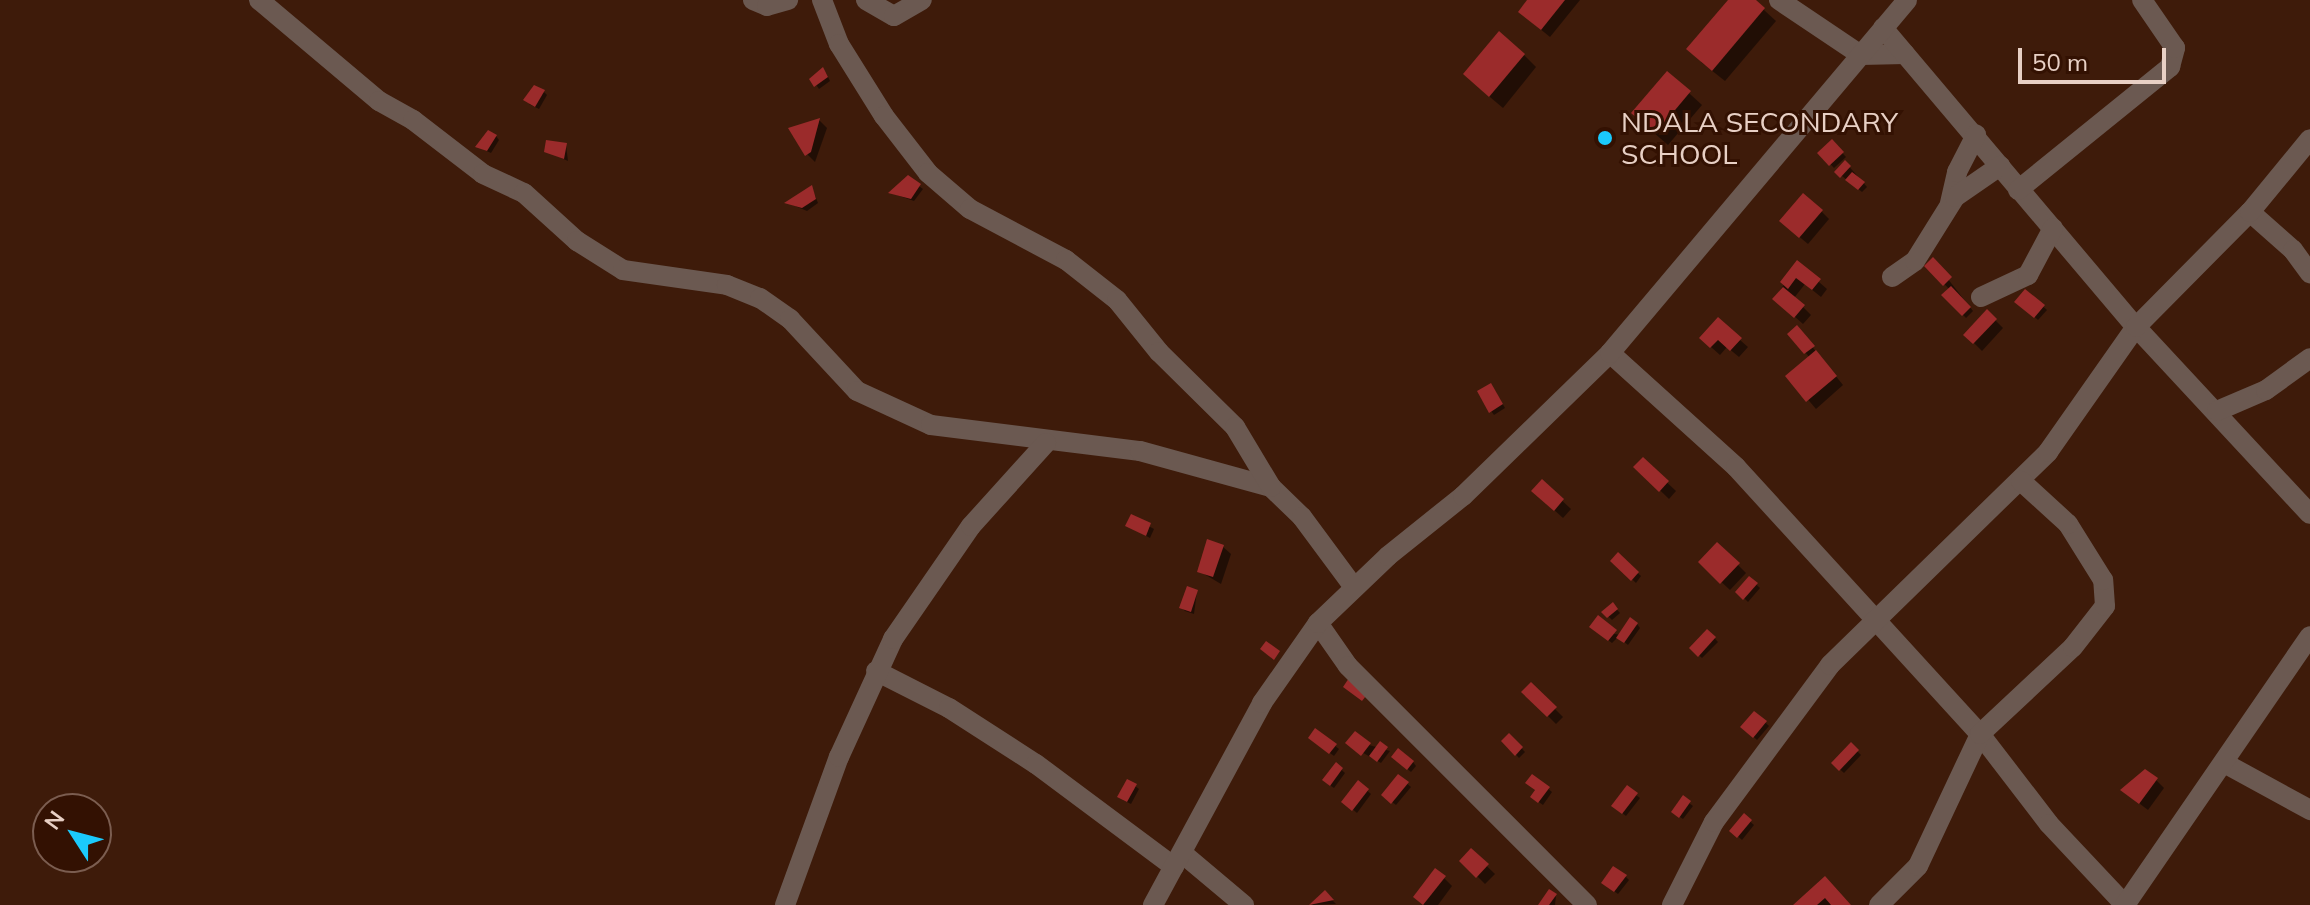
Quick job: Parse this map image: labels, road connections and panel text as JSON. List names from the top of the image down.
{
  "places": ["NDALA SECONDARY SCHOOL"],
  "scale_bar": "50 m",
  "north": "top left"
}
